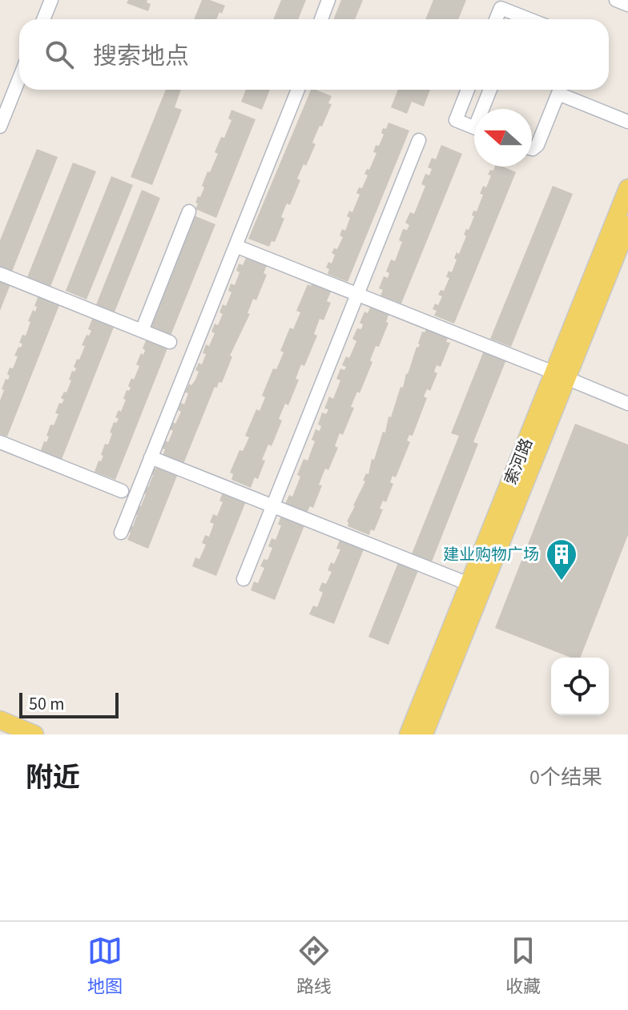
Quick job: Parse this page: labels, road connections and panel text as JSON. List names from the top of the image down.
{
  "streets": {
    "main road": ["索河路"]
  },
  "places": {
    "building": ["建业购物广场"]
  },
  "scale_bar": "50 m",
  "north": "left",
  "page": {
    "search": "搜索地点",
    "scale": "50 m",
    "heading": ["附近", "0个结果"],
    "nav": ["地图", "路线", "收藏"]
  }
}
